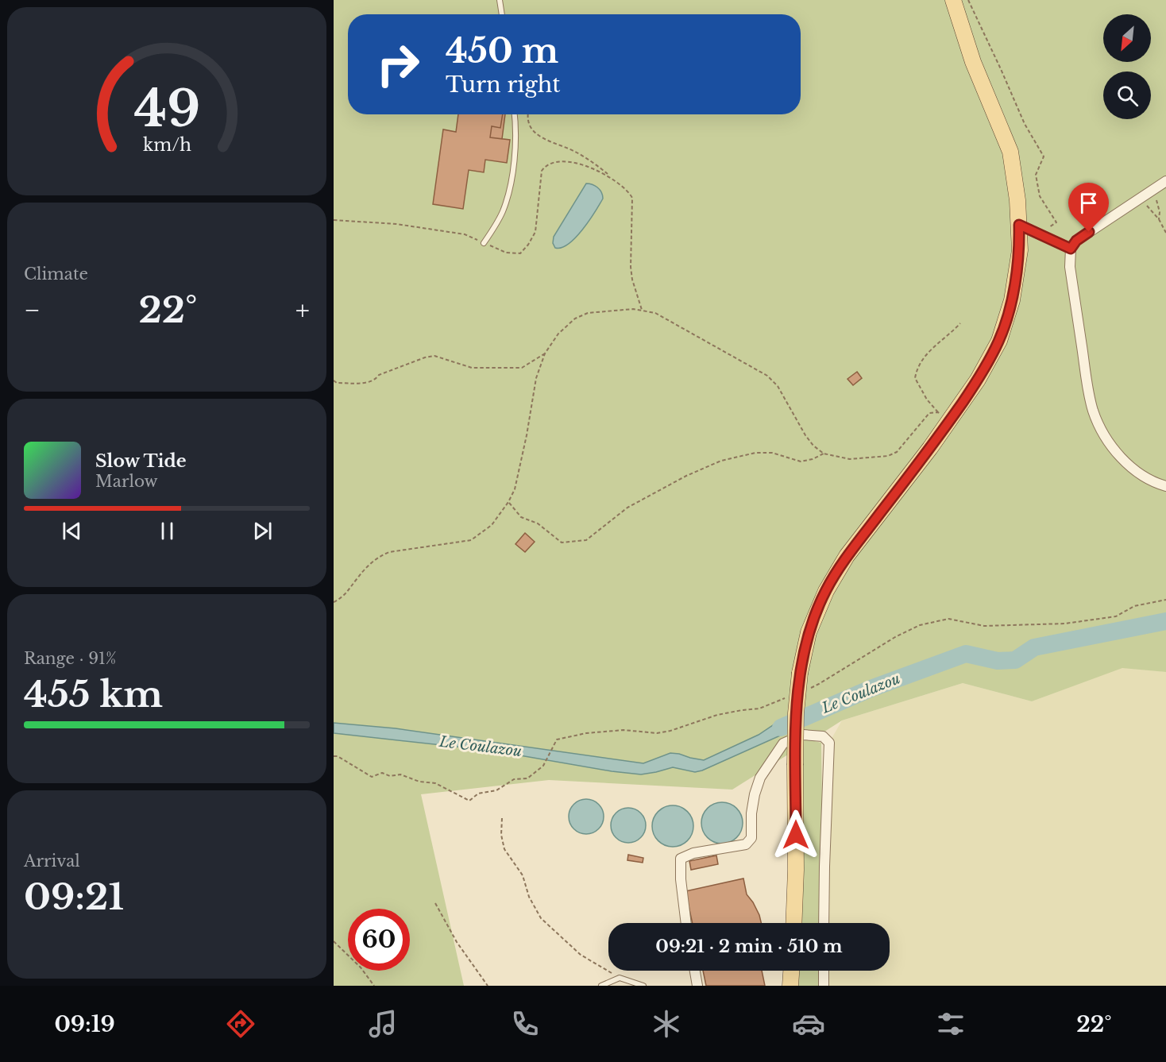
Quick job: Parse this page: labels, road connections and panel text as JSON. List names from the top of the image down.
{
  "water": ["Le Coulazou"],
  "north": "bottom left",
  "page": {
    "turn": ["450 m", "Turn right"],
    "tile": [
      "Climate",
      ["Range · 91%", "455 km"],
      ["Arrival", "09:21"]
    ],
    "heat": ["−", "22°", "+"],
    "song": ["Slow Tide", "Marlow"],
    "limit": "60",
    "trip": "09:21 · 2 min · 510 m",
    "tabs": ["09:19", "22°"],
    "gauge": ["49", "km/h"]
  }
}
